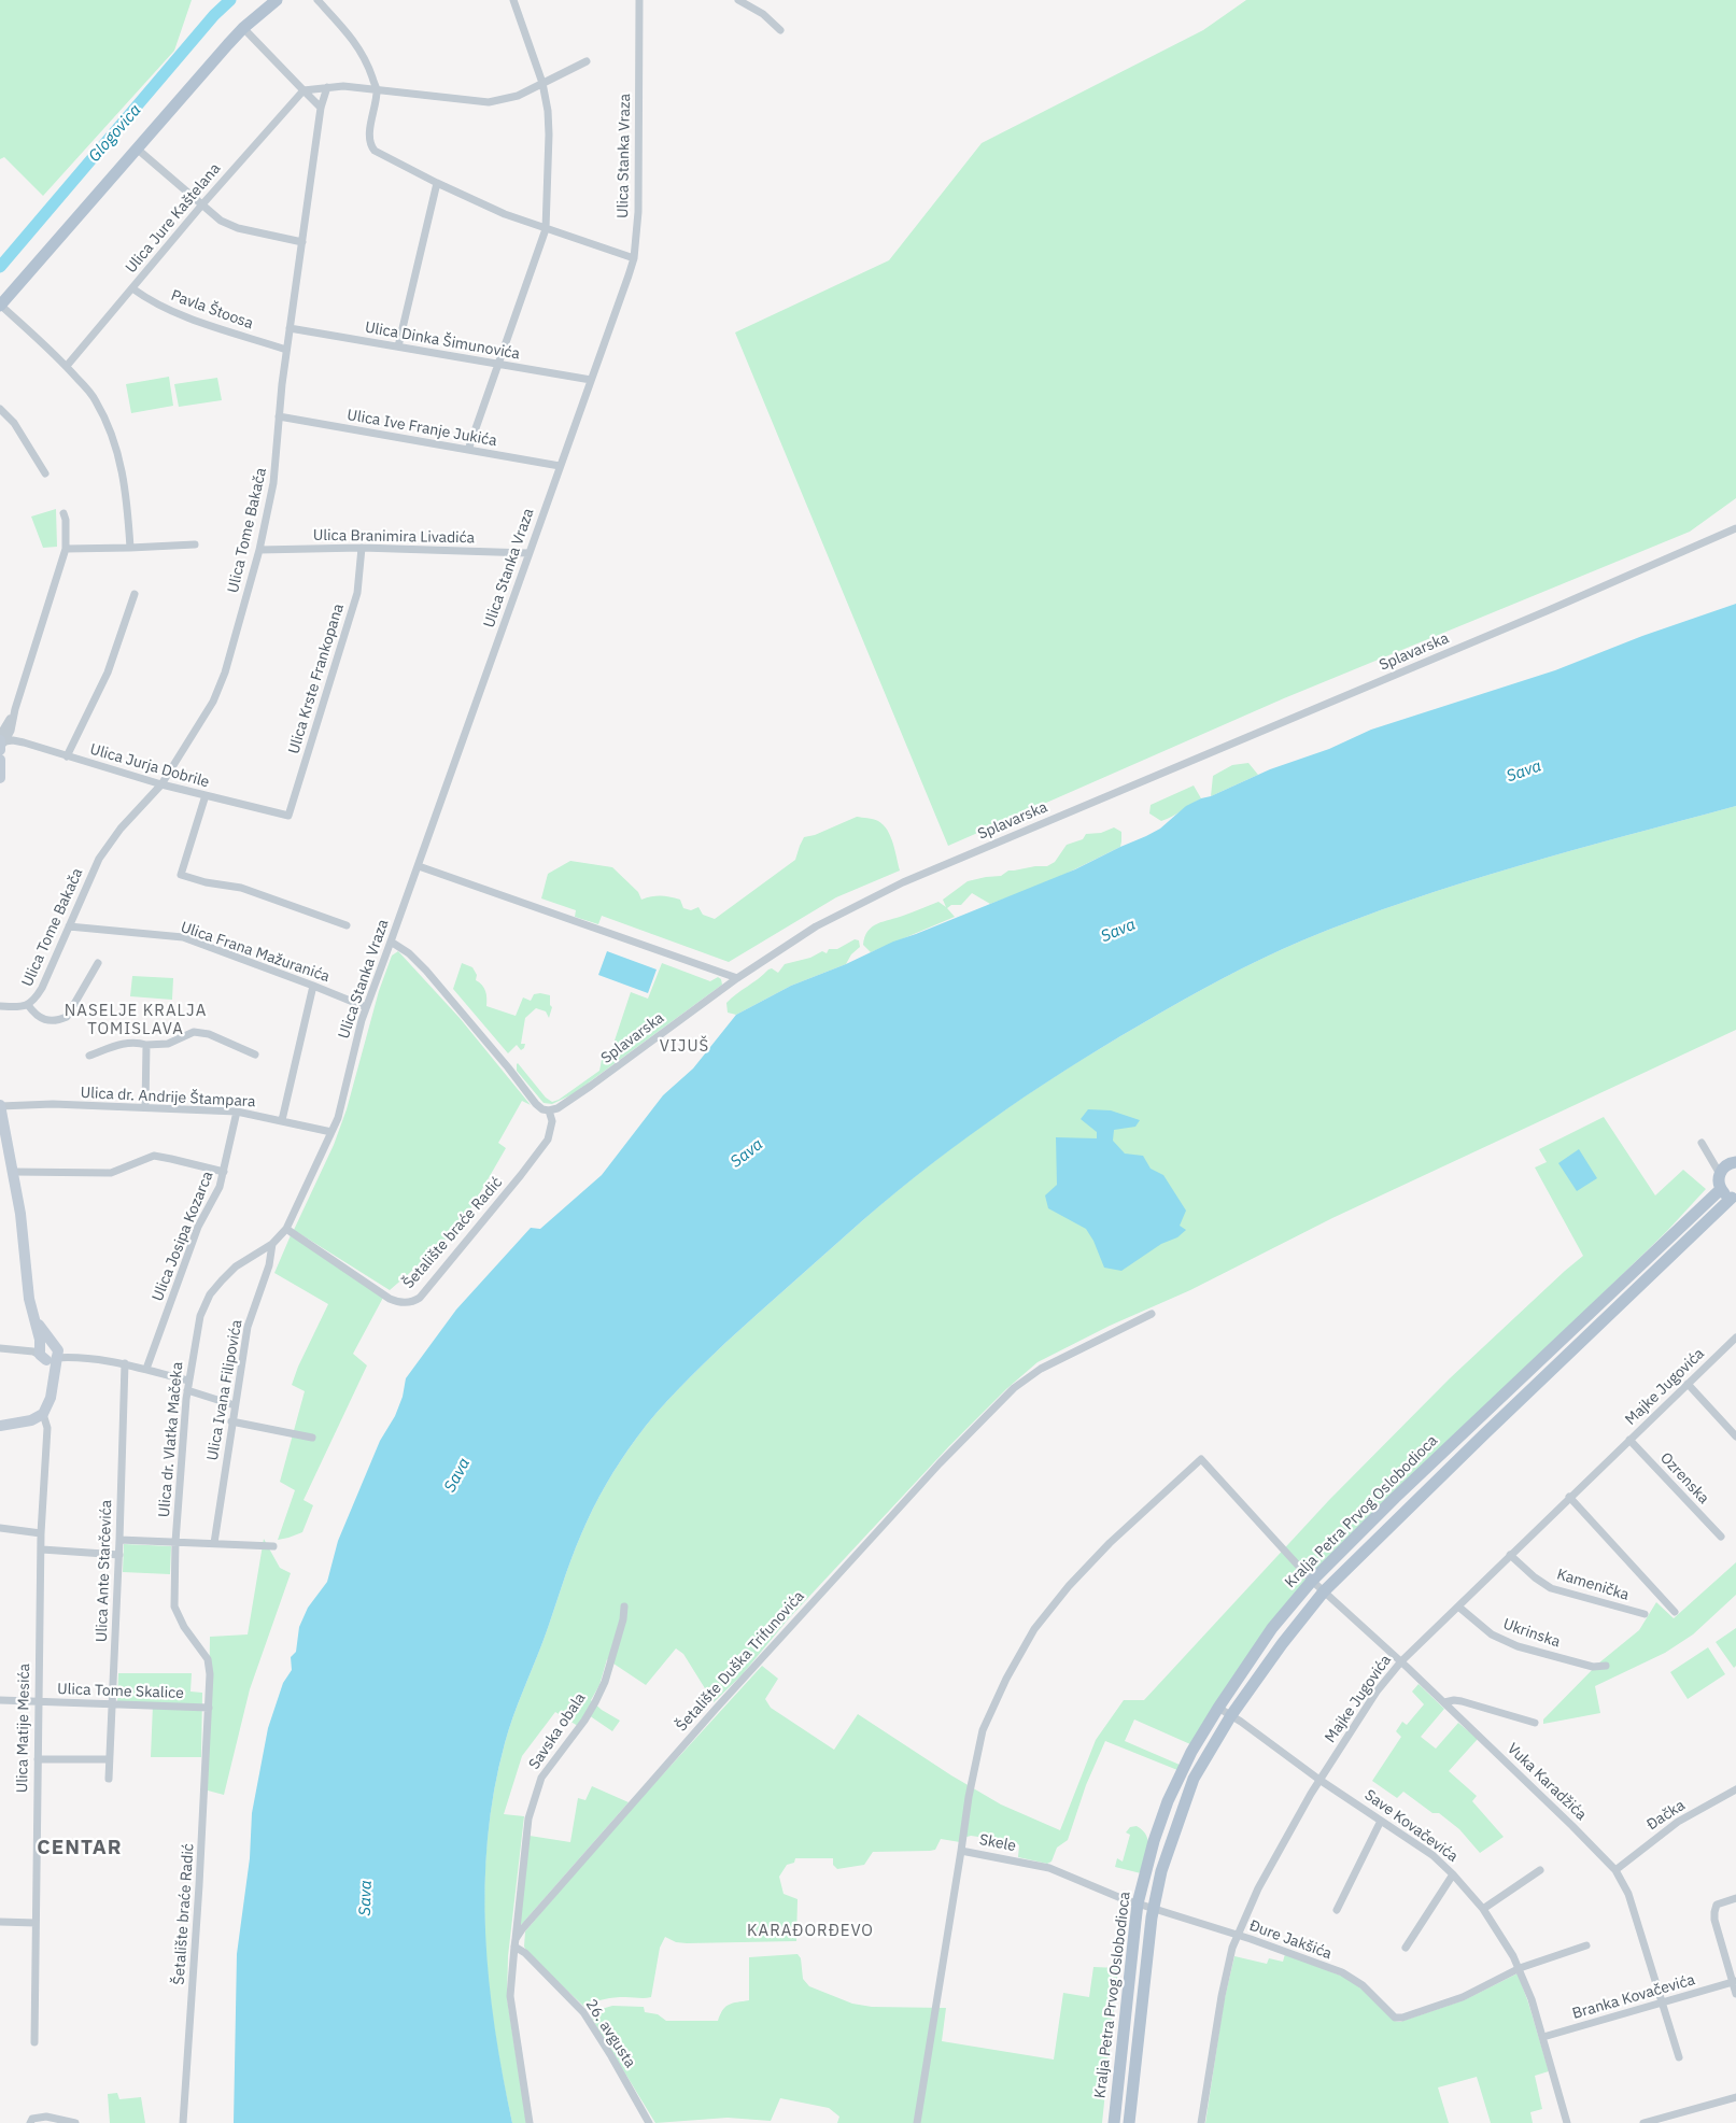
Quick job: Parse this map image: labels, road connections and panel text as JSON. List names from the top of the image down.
{
  "streets": {
    "main road": ["Kralja Petra Prvog Oslobodioca", "Ulica Matije Mesića"],
    "street": [
      "Ulica Stanka Vraza",
      "Ulica Jure Kaštelana",
      "Pavla Štoosa",
      "Ulica Dinka Šimunovića",
      "Ulica Ive Franje Jukića",
      "Ulica Tome Bakača",
      "Ulica Branimira Livadića",
      "Splavarska",
      "Ulica Krste Frankopana",
      "Ulica Jurja Dobrile",
      "Ulica Frana Mažuranića",
      "Ulica dr. Andrije Štampara",
      "Šetalište braće Radić",
      "Ulica Josipa Kozarca",
      "Majke Jugovića",
      "Ulica Ivana Filipovića",
      "Ulica dr. Vlatka Mačeka",
      "Ozrenska",
      "Ulica Ante Starčevića",
      "Kamenička",
      "Ukrinska",
      "Šetalište Duška Trifunovića",
      "Ulica Tome Skalice",
      "Savska obala",
      "Vuka Karadžića",
      "Đačka",
      "Save Kovačevića",
      "Skele",
      "Đure Jakšića",
      "Branka Kovačevića",
      "26. avgusta"
    ]
  },
  "crossings": [
    ["Ulica Stanka Vraza", "Ulica Dinka Šimunovića"],
    ["Ulica Stanka Vraza", "Ulica Ive Franje Jukića"],
    ["Ulica Stanka Vraza", "Ulica Branimira Livadića"],
    ["Ulica Stanka Vraza", "Ulica Frana Mažuranića"],
    ["Ulica Stanka Vraza", "Ulica dr. Andrije Štampara"],
    ["Ulica Stanka Vraza", "Ulica dr. Vlatka Mačeka"],
    ["Ulica Jure Kaštelana", "Pavla Štoosa"],
    ["Pavla Štoosa", "Ulica Tome Bakača"],
    ["Ulica Dinka Šimunovića", "Ulica Tome Bakača"],
    ["Ulica Ive Franje Jukića", "Ulica Tome Bakača"],
    ["Ulica Tome Bakača", "Ulica Branimira Livadića"],
    ["Ulica Tome Bakača", "Ulica Jurja Dobrile"],
    ["Ulica Tome Bakača", "Ulica Frana Mažuranića"],
    ["Ulica Branimira Livadića", "Ulica Krste Frankopana"],
    ["Splavarska", "Šetalište braće Radić"],
    ["Ulica Krste Frankopana", "Ulica Jurja Dobrile"],
    ["Ulica dr. Andrije Štampara", "Ulica Josipa Kozarca"],
    ["Ulica dr. Andrije Štampara", "Ulica dr. Vlatka Mačeka"],
    ["Šetalište braće Radić", "Ulica dr. Vlatka Mačeka"],
    ["Šetalište braće Radić", "Ulica Tome Skalice"],
    ["Majke Jugovića", "Ozrenska"],
    ["Majke Jugovića", "Kamenička"],
    ["Majke Jugovića", "Ukrinska"],
    ["Majke Jugovića", "Vuka Karadžića"],
    ["Majke Jugovića", "Save Kovačevića"],
    ["Majke Jugovića", "Đure Jakšića"],
    ["Ulica Ivana Filipovića", "Ulica dr. Vlatka Mačeka"],
    ["Ulica dr. Vlatka Mačeka", "Ulica Tome Skalice"],
    ["Kralja Petra Prvog Oslobodioca", "Vuka Karadžića"],
    ["Kralja Petra Prvog Oslobodioca", "Save Kovačevića"],
    ["Kralja Petra Prvog Oslobodioca", "Skele"],
    ["Kralja Petra Prvog Oslobodioca", "Đure Jakšića"],
    ["Ulica Ante Starčevića", "Ulica Tome Skalice"],
    ["Šetalište Duška Trifunovića", "Savska obala"],
    ["Šetalište Duška Trifunovića", "26. avgusta"],
    ["Ulica Tome Skalice", "Ulica Matije Mesića"],
    ["Savska obala", "26. avgusta"],
    ["Vuka Karadžića", "Đačka"],
    ["Vuka Karadžića", "Skele"],
    ["Vuka Karadžića", "Branka Kovačevića"],
    ["Save Kovačevića", "Đure Jakšića"],
    ["Save Kovačevića", "Branka Kovačevića"],
    ["Skele", "Đure Jakšića"]
  ],
  "districts": [
    "NASELJE KRALJA TOMISLAVA",
    "VIJUŠ",
    "CENTAR",
    "KARAĐORĐEVO"
  ],
  "water": ["Glogovica", "Sava"]
}
